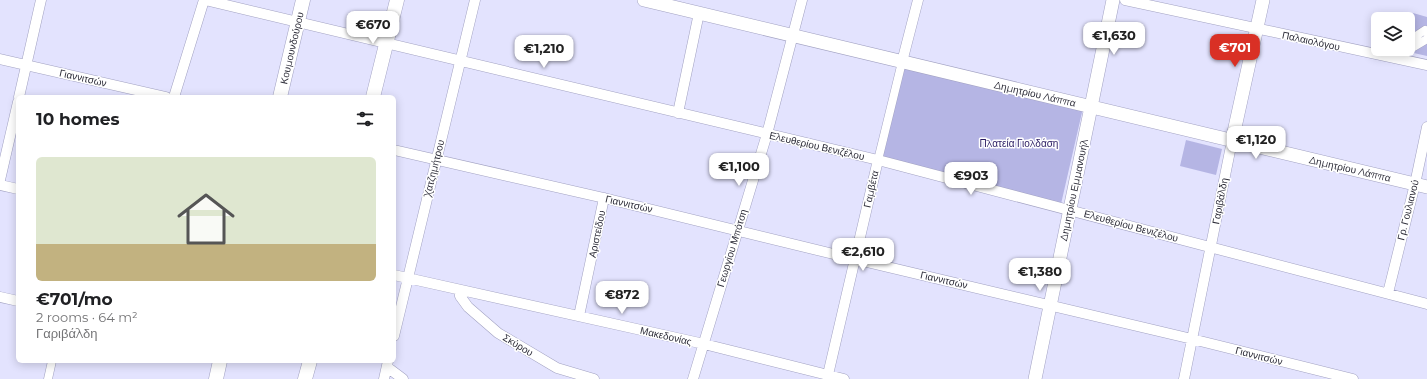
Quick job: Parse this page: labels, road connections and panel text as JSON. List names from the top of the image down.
{
  "streets": {
    "main road": ["Κουμουνδούρου"],
    "street": [
      "Παλαιολόγου",
      "Γιαννιτσών",
      "Δημητρίου Λάππα",
      "Ελευθερίου Βενιζέλου",
      "Χατζημήτρου",
      "Γαμβέτα",
      "Δημητρίου Εμμανουήλ",
      "Γαριβάλδη",
      "Γρ. Γουλιανού",
      "Αριστείδου",
      "Γεωργίου Μπότση",
      "Μακεδονίας",
      "Σκύρου"
    ]
  },
  "crossings": [
    ["Παλαιολόγου", "Γαριβάλδη"],
    ["Κουμουνδούρου", "Ελευθερίου Βενιζέλου"],
    ["Γιαννιτσών", "Χατζημήτρου"],
    ["Γιαννιτσών", "Γαμβέτα"],
    ["Γιαννιτσών", "Δημητρίου Εμμανουήλ"],
    ["Γιαννιτσών", "Γαριβάλδη"],
    ["Γιαννιτσών", "Αριστείδου"],
    ["Γιαννιτσών", "Γεωργίου Μπότση"],
    ["Δημητρίου Λάππα", "Γαμβέτα"],
    ["Δημητρίου Λάππα", "Δημητρίου Εμμανουήλ"],
    ["Δημητρίου Λάππα", "Γαριβάλδη"],
    ["Δημητρίου Λάππα", "Γρ. Γουλιανού"],
    ["Δημητρίου Λάππα", "Γεωργίου Μπότση"],
    ["Ελευθερίου Βενιζέλου", "Χατζημήτρου"],
    ["Ελευθερίου Βενιζέλου", "Γαμβέτα"],
    ["Ελευθερίου Βενιζέλου", "Δημητρίου Εμμανουήλ"],
    ["Ελευθερίου Βενιζέλου", "Γαριβάλδη"],
    ["Ελευθερίου Βενιζέλου", "Γρ. Γουλιανού"],
    ["Ελευθερίου Βενιζέλου", "Γεωργίου Μπότση"],
    ["Χατζημήτρου", "Μακεδονίας"],
    ["Γαμβέτα", "Μακεδονίας"],
    ["Αριστείδου", "Μακεδονίας"],
    ["Γεωργίου Μπότση", "Μακεδονίας"],
    ["Μακεδονίας", "Σκύρου"]
  ],
  "parks": ["Πλατεία Γιολδάση"],
  "page": {
    "price": [
      "€670",
      "€1,630",
      "€701",
      "€1,210",
      "€1,120",
      "€1,100",
      "€903",
      "€2,610",
      "€1,380",
      "€872"
    ],
    "heading": "10 homes",
    "list": [
      {
        "name": "€701/mo",
        "note": "2 rooms · 64 m² · Γαριβάλδη"
      }
    ]
  }
}
